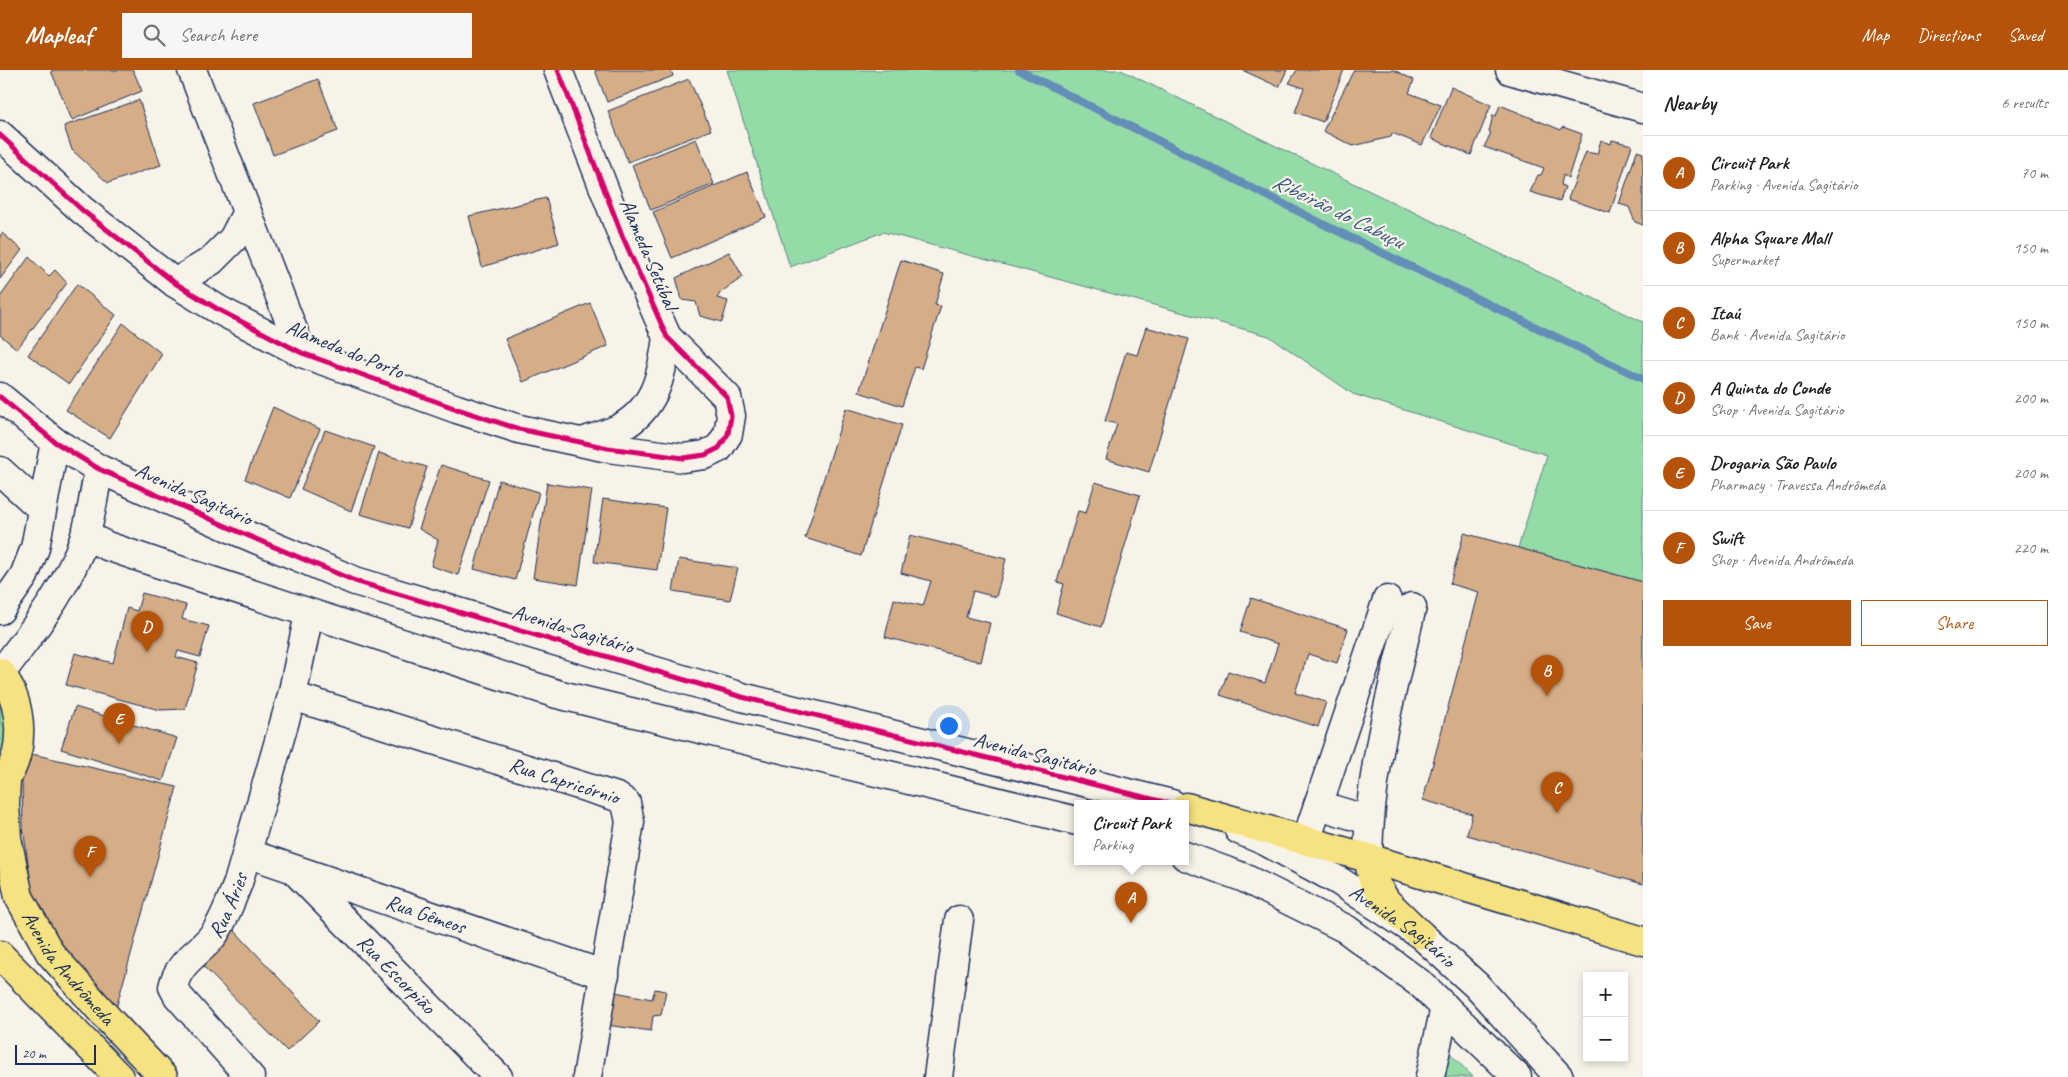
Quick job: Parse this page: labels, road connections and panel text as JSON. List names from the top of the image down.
{
  "streets": {
    "main road": ["Avenida Andrômeda"],
    "street": [
      "Alameda Setúbal",
      "Alameda do Porto",
      "Avenida Sagitário",
      "Rua Capricórnio",
      "Rua Áries",
      "Rua Gêmeos",
      "Rua Escorpião"
    ]
  },
  "crossings": [
    ["Alameda Setúbal", "Alameda do Porto"],
    ["Rua Capricórnio", "Rua Áries"],
    ["Rua Capricórnio", "Rua Gêmeos"],
    ["Rua Áries", "Rua Gêmeos"],
    ["Rua Gêmeos", "Rua Escorpião"]
  ],
  "water": ["Ribeirão do Cabuçu"],
  "scale_bar": "20 m",
  "page": {
    "header": "Mapleaf",
    "search": "Search here",
    "nav": ["Map", "Directions", "Saved"],
    "heading": ["Nearby", "6 results"],
    "list": [
      {
        "mark": "A",
        "name": "Circuit Park",
        "note": "Parking · Avenida Sagitário",
        "value": "70 m"
      },
      {
        "mark": "B",
        "name": "Alpha Square Mall",
        "note": "Supermarket",
        "value": "150 m"
      },
      {
        "mark": "C",
        "name": "Itaú",
        "note": "Bank · Avenida Sagitário",
        "value": "150 m"
      },
      {
        "mark": "D",
        "name": "A Quinta do Conde",
        "note": "Shop · Avenida Sagitário",
        "value": "200 m"
      },
      {
        "mark": "E",
        "name": "Drogaria São Paulo",
        "note": "Pharmacy · Travessa Andrômeda",
        "value": "200 m"
      },
      {
        "mark": "F",
        "name": "Swift",
        "note": "Shop · Avenida Andrômeda",
        "value": "220 m"
      }
    ],
    "buttons": ["Save", "Share"],
    "pins": [
      "D",
      "B",
      "E",
      "C",
      "F",
      "A"
    ],
    "popup": ["Circuit Park", "Parking"],
    "map_buttons": ["+", "−"],
    "scale": "20 m"
  }
}
